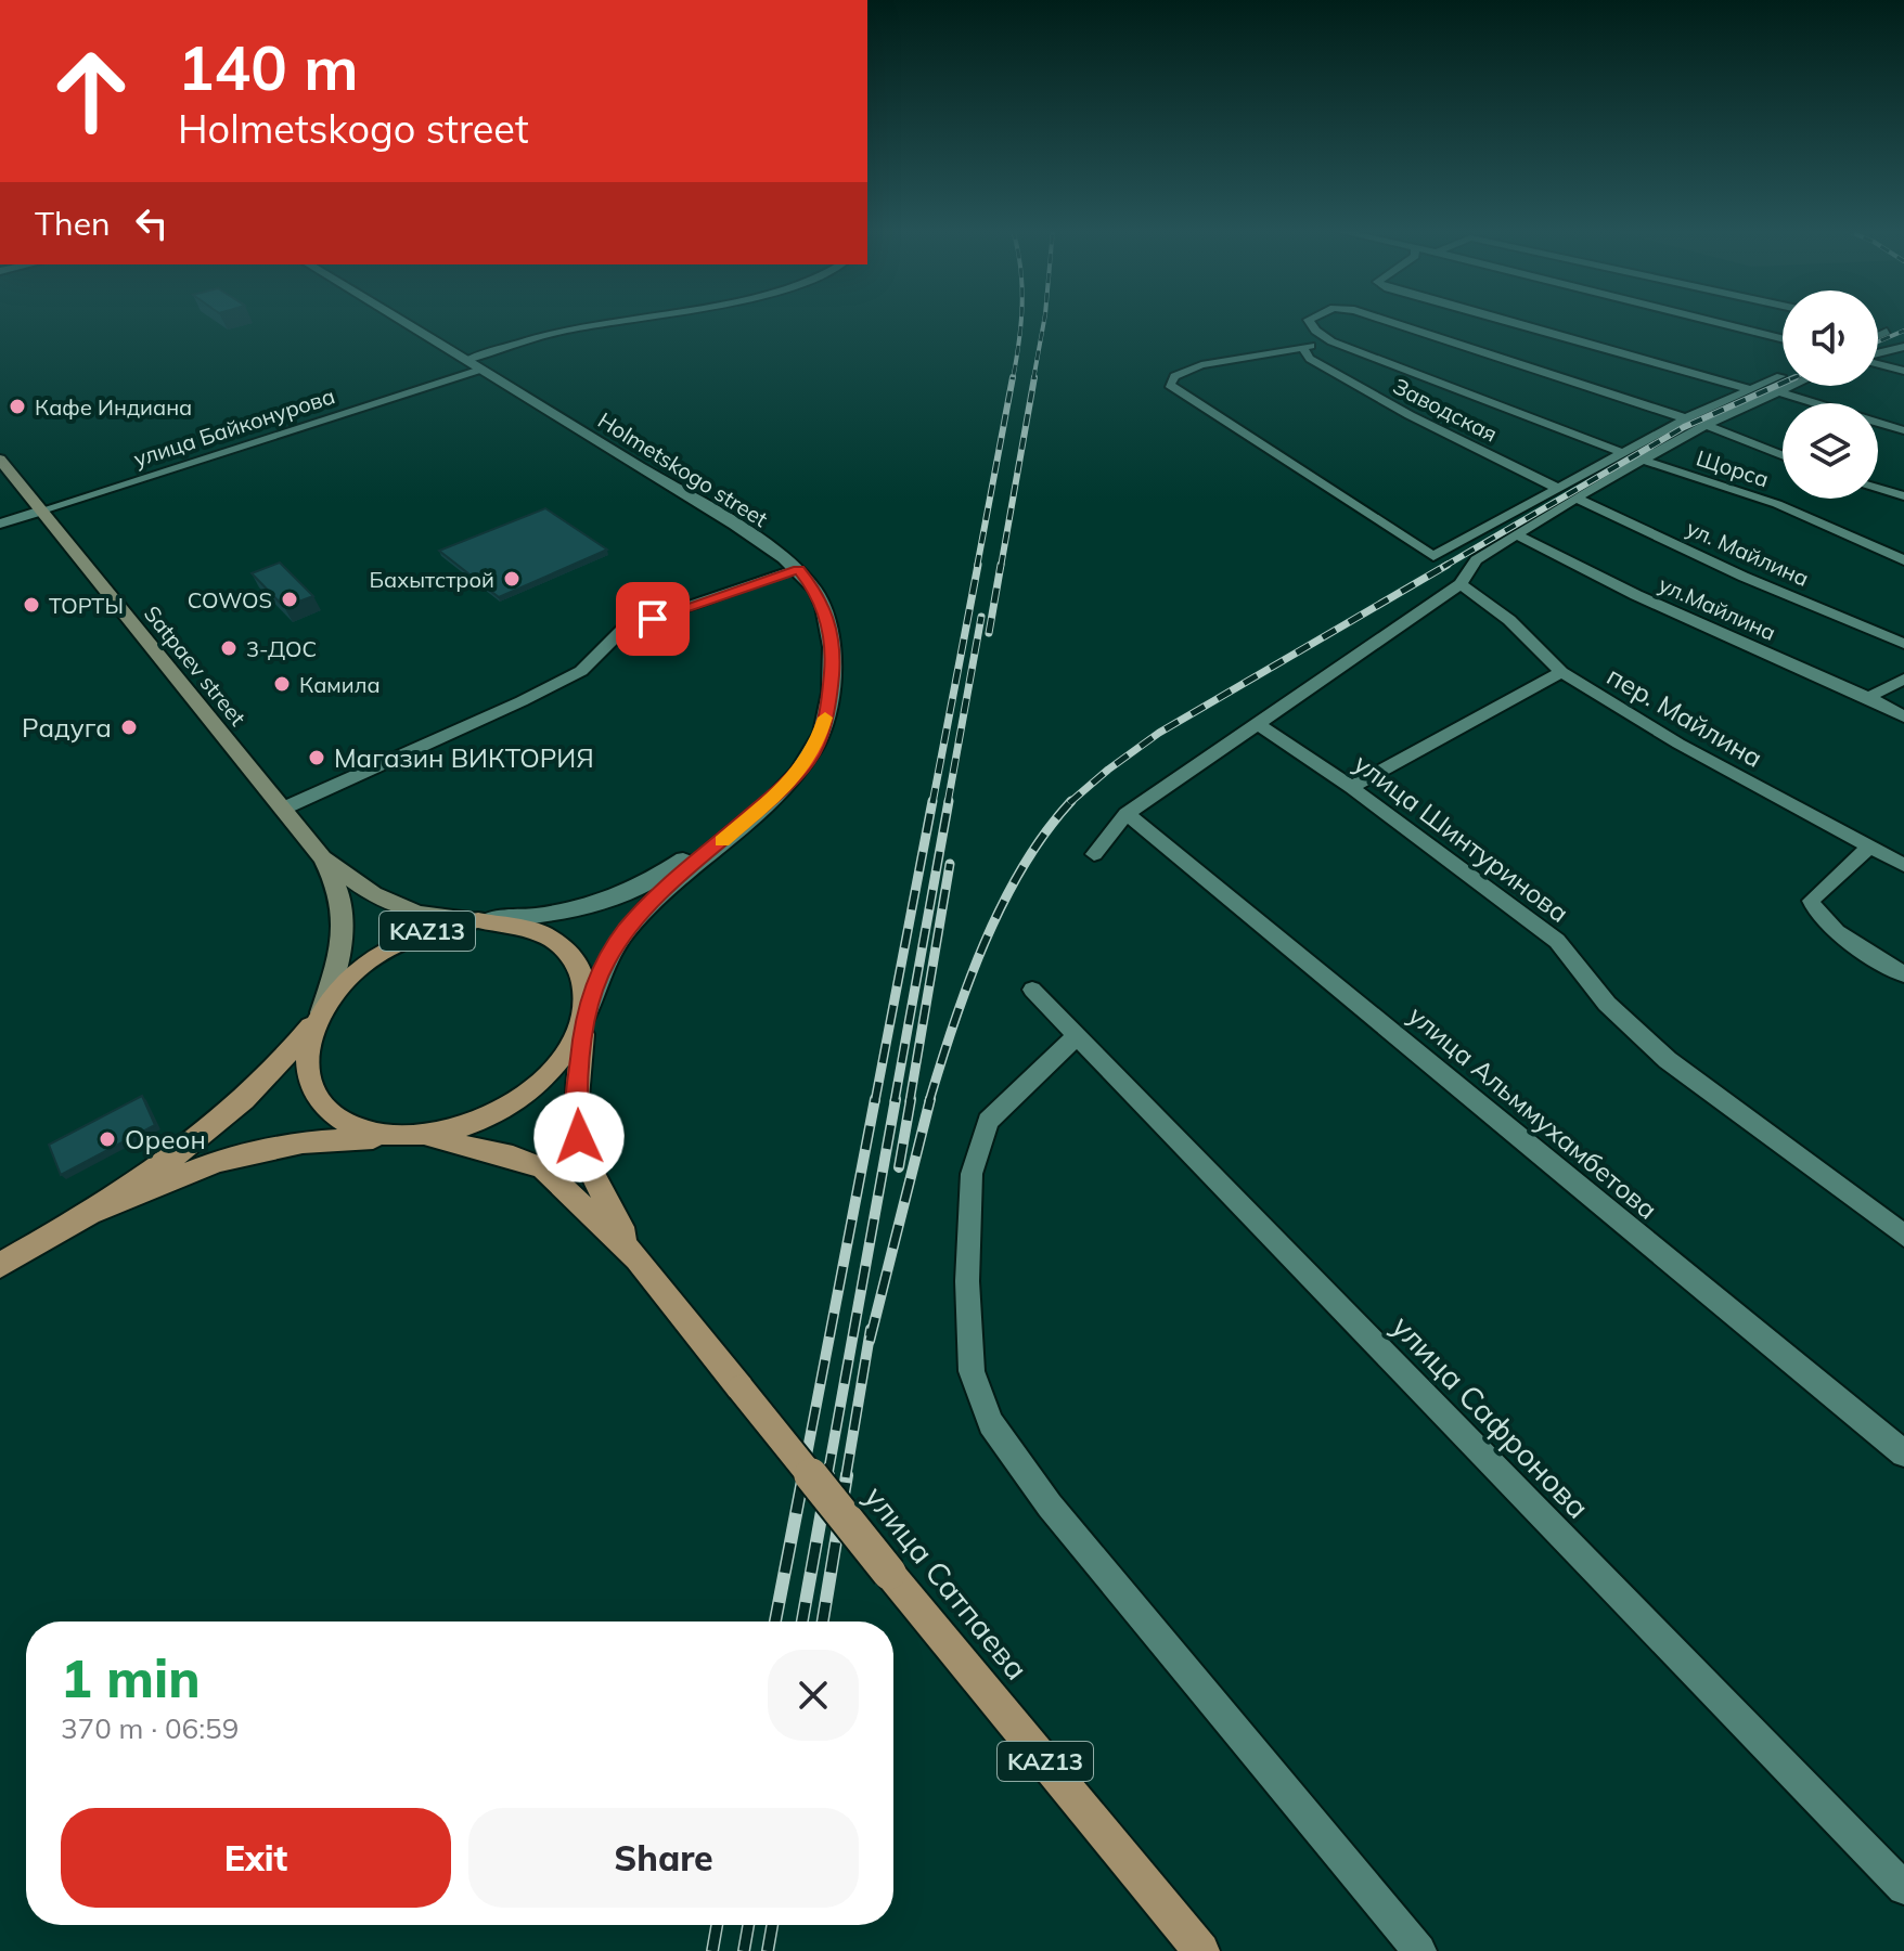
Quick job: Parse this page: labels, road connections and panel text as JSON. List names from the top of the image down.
{
  "streets": {
    "main road": ["Satpaev street", "KAZ13", "улица Сатпаева"],
    "street": [
      "Заводская",
      "улица Байконурова",
      "Щорса",
      "Holmetskogo street",
      "ул. Майлина",
      "ул.Майлина",
      "пер. Майлина",
      "улица Шинтуринова",
      "улица Альммухамбетова",
      "улица Сафронова"
    ]
  },
  "crossings": [
    ["улица Байконурова", "Holmetskogo street"],
    ["улица Байконурова", "Satpaev street"],
    ["KAZ13", "улица Сатпаева"]
  ],
  "places": [
    "Кафе Индиана",
    "Бахытстрой",
    "COWOS",
    "ТОРТЫ",
    "3-ДОС",
    "Камила",
    "Радуга",
    "Магазин ВИКТОРИЯ",
    "Ореон"
  ],
  "page": {
    "turn": ["140 m", "Holmetskogo street"],
    "then": "Then",
    "heading": ["1 min", "370 m · 06:59"],
    "buttons": ["Exit", "Share"]
  }
}
